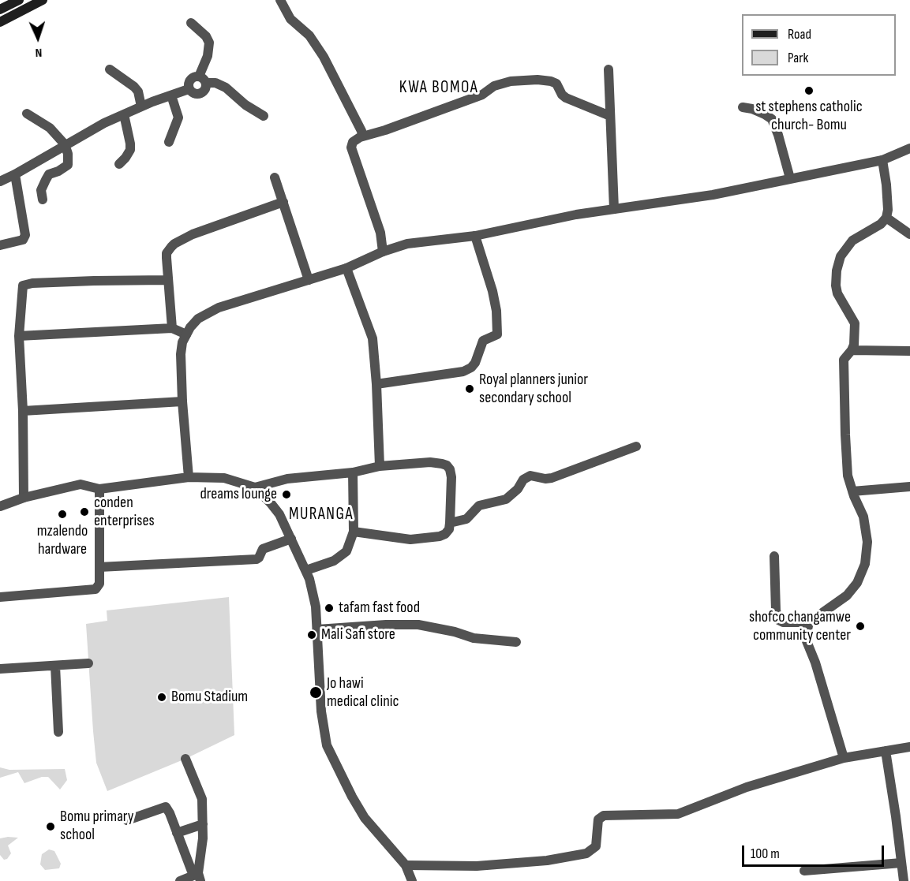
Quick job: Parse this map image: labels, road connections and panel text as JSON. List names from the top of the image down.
{
  "districts": ["KWA BOMOA", "MURANGA"],
  "places": [
    "st stephens catholic church- Bomu",
    "Royal planners junior secondary school",
    "dreams lounge",
    "conden enterprises",
    "mzalendo hardware",
    "tafam fast food",
    "shofco changamwe community center",
    "Mali Safi store",
    "Jo hawi medical clinic",
    "Bomu Stadium",
    "Bomu primary school"
  ],
  "legend": ["Road", "Park"],
  "scale_bar": "100 m",
  "north": "bottom"
}
